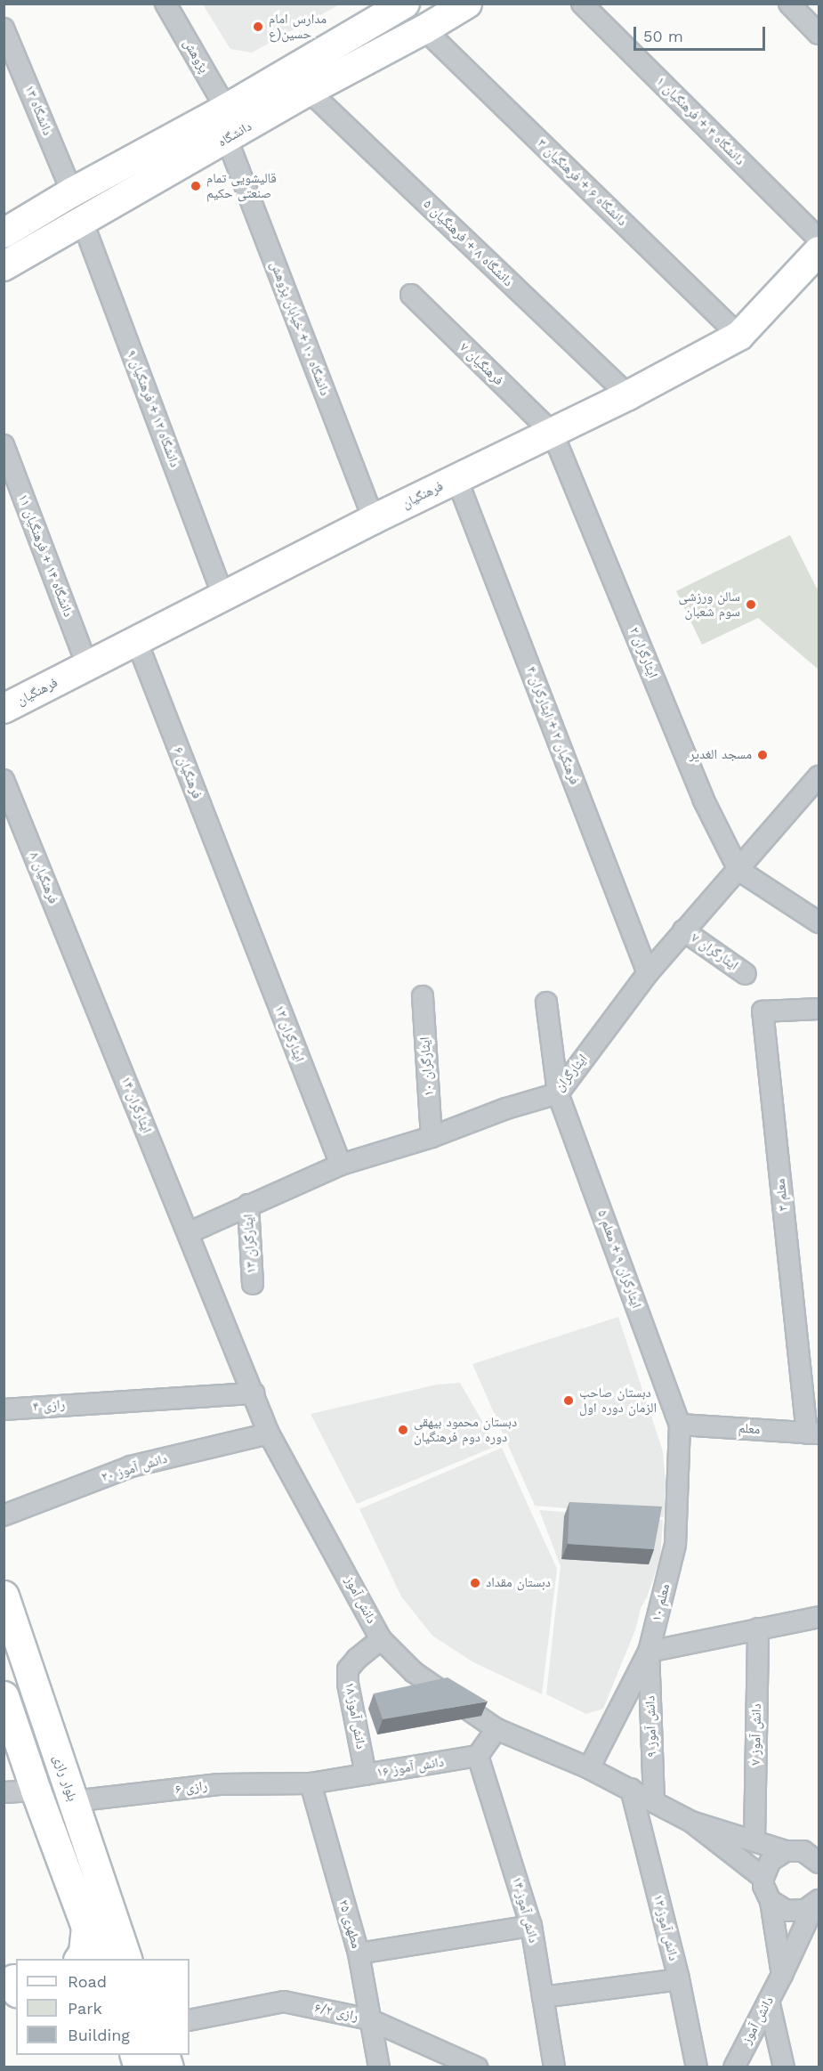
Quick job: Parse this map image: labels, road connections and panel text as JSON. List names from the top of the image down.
{
  "streets": {
    "main road": ["دانشگاه", "فرهنگیان", "بلوار رازی"],
    "street": [
      "پژوهش",
      "دانشگاه ۱۳",
      "دانشگاه ۴ + فرهنگیان ۱",
      "دانشگاه ۶ + فرهنگیان ۳",
      "دانشگاه ۸ + فرهنگیان ۵",
      "دانشگاه ۱۰ + خیابان پژوهش",
      "فرهنگیان ۷",
      "دانشگاه ۱۲ + فرهنگیان ۹",
      "دانشگاه ۱۴ + فرهنگیان ۱۱",
      "ایثارگران ۲",
      "فرهنگیان ۲ + ایثارگران ۴",
      "فرهنگیان ۶",
      "فرهنگیان ۸",
      "ایثارگران ۷",
      "ایثارگران ۱۲",
      "ایثارگران ۱۰",
      "ایثارگران",
      "ایثارگران ۱۴",
      "معلم ۳",
      "ایثارگران ۱۳",
      "ایثارگران ۹ + معلم ۵",
      "رازی ۴",
      "معلم",
      "دانش آموز ۲۰",
      "دانش آموز",
      "معلم ۱۰",
      "دانش آموز ۱۸",
      "دانش آموز ۹",
      "دانش آموز ۷",
      "دانش آموز ۱۶",
      "رازی ۶",
      "دانش آموز ۱۴",
      "مطهری ۲۵",
      "دانش آموز ۱۲",
      "رازی ۶/۲"
    ]
  },
  "crossings": [
    ["پژوهش", "دانشگاه"],
    ["دانشگاه ۱۳", "دانشگاه"],
    ["دانشگاه", "دانشگاه ۶ + فرهنگیان ۳"],
    ["دانشگاه", "دانشگاه ۸ + فرهنگیان ۵"],
    ["دانشگاه", "دانشگاه ۱۰ + خیابان پژوهش"],
    ["دانشگاه", "دانشگاه ۱۲ + فرهنگیان ۹"],
    ["دانشگاه ۶ + فرهنگیان ۳", "فرهنگیان"],
    ["دانشگاه ۸ + فرهنگیان ۵", "فرهنگیان"],
    ["دانشگاه ۱۰ + خیابان پژوهش", "فرهنگیان"],
    ["فرهنگیان ۷", "فرهنگیان"],
    ["فرهنگیان ۷", "ایثارگران ۲"],
    ["دانشگاه ۱۲ + فرهنگیان ۹", "فرهنگیان"],
    ["فرهنگیان", "دانشگاه ۱۴ + فرهنگیان ۱۱"],
    ["فرهنگیان", "ایثارگران ۲"],
    ["فرهنگیان", "فرهنگیان ۲ + ایثارگران ۴"],
    ["فرهنگیان", "فرهنگیان ۶"],
    ["ایثارگران ۲", "ایثارگران"],
    ["فرهنگیان ۲ + ایثارگران ۴", "ایثارگران"],
    ["فرهنگیان ۶", "ایثارگران ۱۲"],
    ["فرهنگیان ۸", "ایثارگران ۱۴"],
    ["ایثارگران ۷", "ایثارگران"],
    ["ایثارگران ۱۲", "ایثارگران"],
    ["ایثارگران ۱۰", "ایثارگران"],
    ["ایثارگران", "ایثارگران ۱۴"],
    ["ایثارگران", "ایثارگران ۱۳"],
    ["ایثارگران", "ایثارگران ۹ + معلم ۵"],
    ["ایثارگران", "دانش آموز"],
    ["ایثارگران ۱۴", "دانش آموز"],
    ["معلم ۳", "معلم"],
    ["ایثارگران ۹ + معلم ۵", "معلم"],
    ["ایثارگران ۹ + معلم ۵", "معلم ۱۰"],
    ["رازی ۴", "دانش آموز"],
    ["معلم", "معلم ۱۰"],
    ["دانش آموز ۲۰", "دانش آموز"],
    ["دانش آموز", "معلم ۱۰"],
    ["دانش آموز", "دانش آموز ۱۸"],
    ["دانش آموز", "دانش آموز ۹"],
    ["دانش آموز", "دانش آموز ۱۲"],
    ["معلم ۱۰", "دانش آموز ۹"],
    ["دانش آموز ۱۸", "دانش آموز ۱۶"],
    ["دانش آموز ۱۶", "رازی ۶"],
    ["دانش آموز ۱۶", "دانش آموز ۱۴"],
    ["دانش آموز ۱۶", "مطهری ۲۵"],
    ["بلوار رازی", "رازی ۶"],
    ["رازی ۶", "مطهری ۲۵"],
    ["مطهری ۲۵", "رازی ۶/۲"]
  ],
  "places": [
    "مدارس امام حسین(ع",
    "قالیشویی تمام صنعتی حکیم",
    "سالن ورزشی سوم شعبان",
    "مسجد الغدیر",
    "دبستان صاحب الزمان دوره اول",
    "دبستان محمود بیهقی دوره دوم فرهنگیان",
    "دبستان مقداد"
  ],
  "legend": ["Road", "Park", "Building"],
  "scale_bar": "50 m"
}
